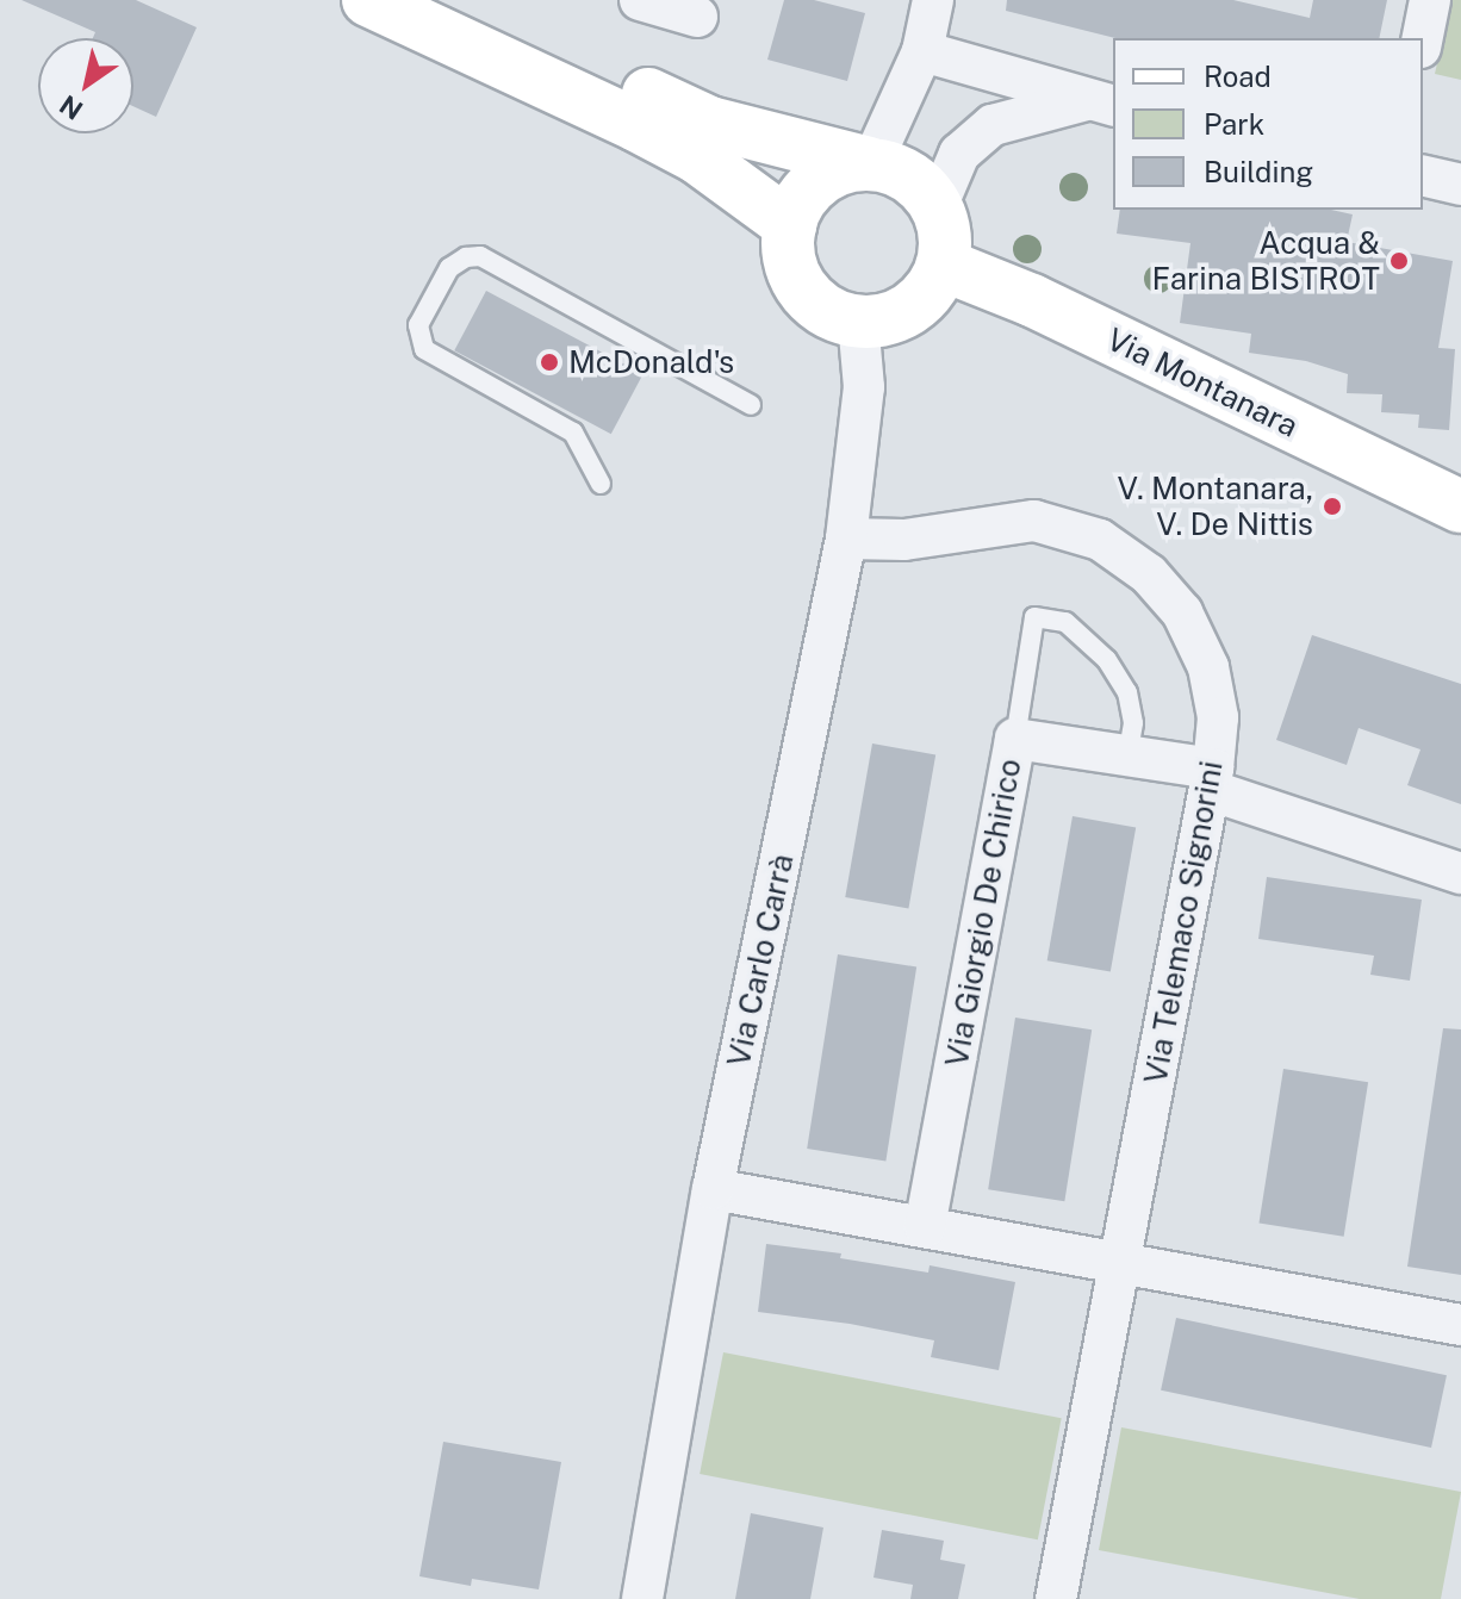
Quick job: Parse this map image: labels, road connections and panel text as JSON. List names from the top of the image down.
{
  "streets": {
    "main road": ["Via Montanara"],
    "street": ["Via Giorgio De Chirico", "Via Telemaco Signorini", "Via Carlo Carrà"]
  },
  "crossings": [
    ["Via Montanara", "Via Carlo Carrà"],
    ["Via Giorgio De Chirico", "Via Telemaco Signorini"],
    ["Via Telemaco Signorini", "Via Carlo Carrà"]
  ],
  "places": ["Acqua & Farina BISTROT", "McDonald's", "V. Montanara, V. De Nittis"],
  "legend": ["Road", "Park", "Building"],
  "north": "bottom left"
}
